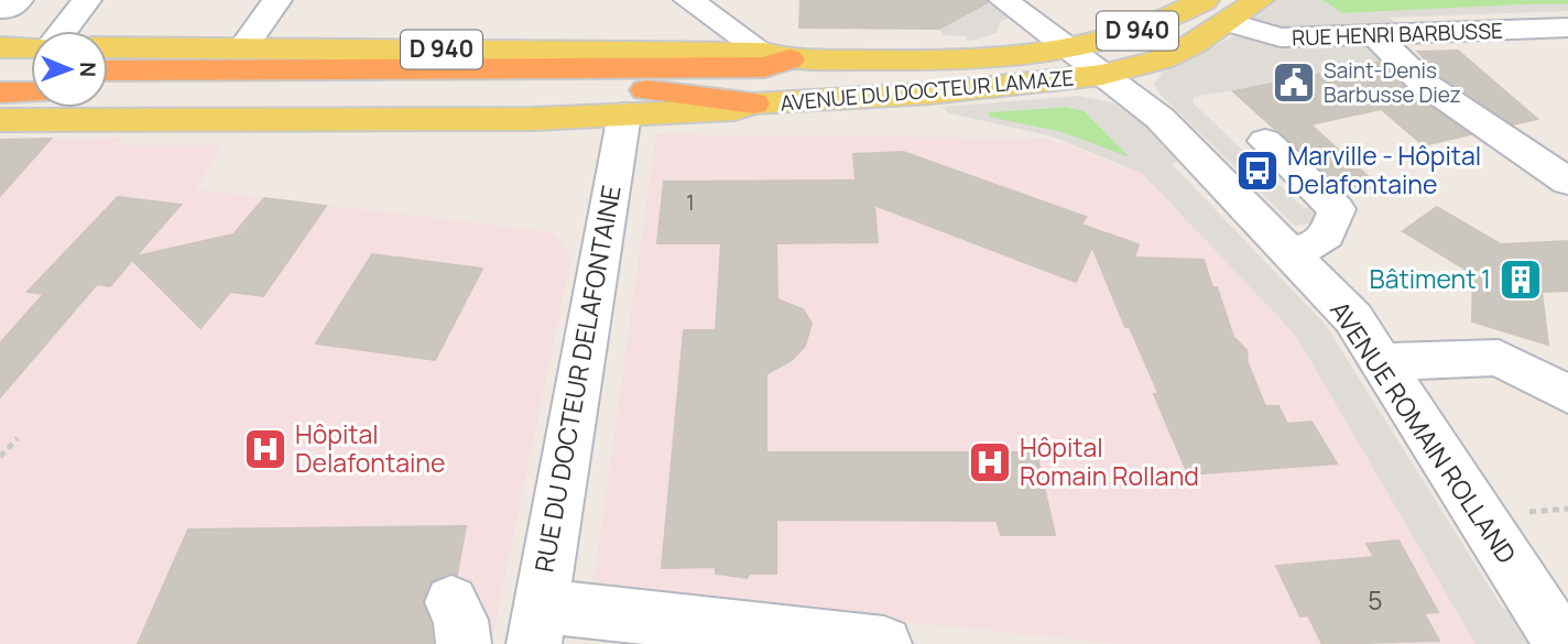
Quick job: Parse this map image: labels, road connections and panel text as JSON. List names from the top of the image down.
{
  "streets": {
    "main road": ["D 940", "AVENUE DU DOCTEUR LAMAZE"],
    "street": ["RUE HENRI BARBUSSE", "RUE DU DOCTEUR DELAFONTAINE", "AVENUE ROMAIN ROLLAND"]
  },
  "crossings": [
    ["D 940", "RUE HENRI BARBUSSE"],
    ["D 940", "AVENUE DU DOCTEUR LAMAZE"],
    ["D 940", "RUE DU DOCTEUR DELAFONTAINE"],
    ["D 940", "AVENUE ROMAIN ROLLAND"],
    ["AVENUE DU DOCTEUR LAMAZE", "AVENUE ROMAIN ROLLAND"]
  ],
  "places": {
    "public building": ["Saint-Denis Barbusse Diez"],
    "bus stop": ["Marville - Hôpital Delafontaine"],
    "building": ["Bâtiment 1"],
    "hospital": ["Hôpital Delafontaine", "Hôpital Romain Rolland"]
  },
  "house_numbers": ["1", "5"],
  "north": "right"
}
